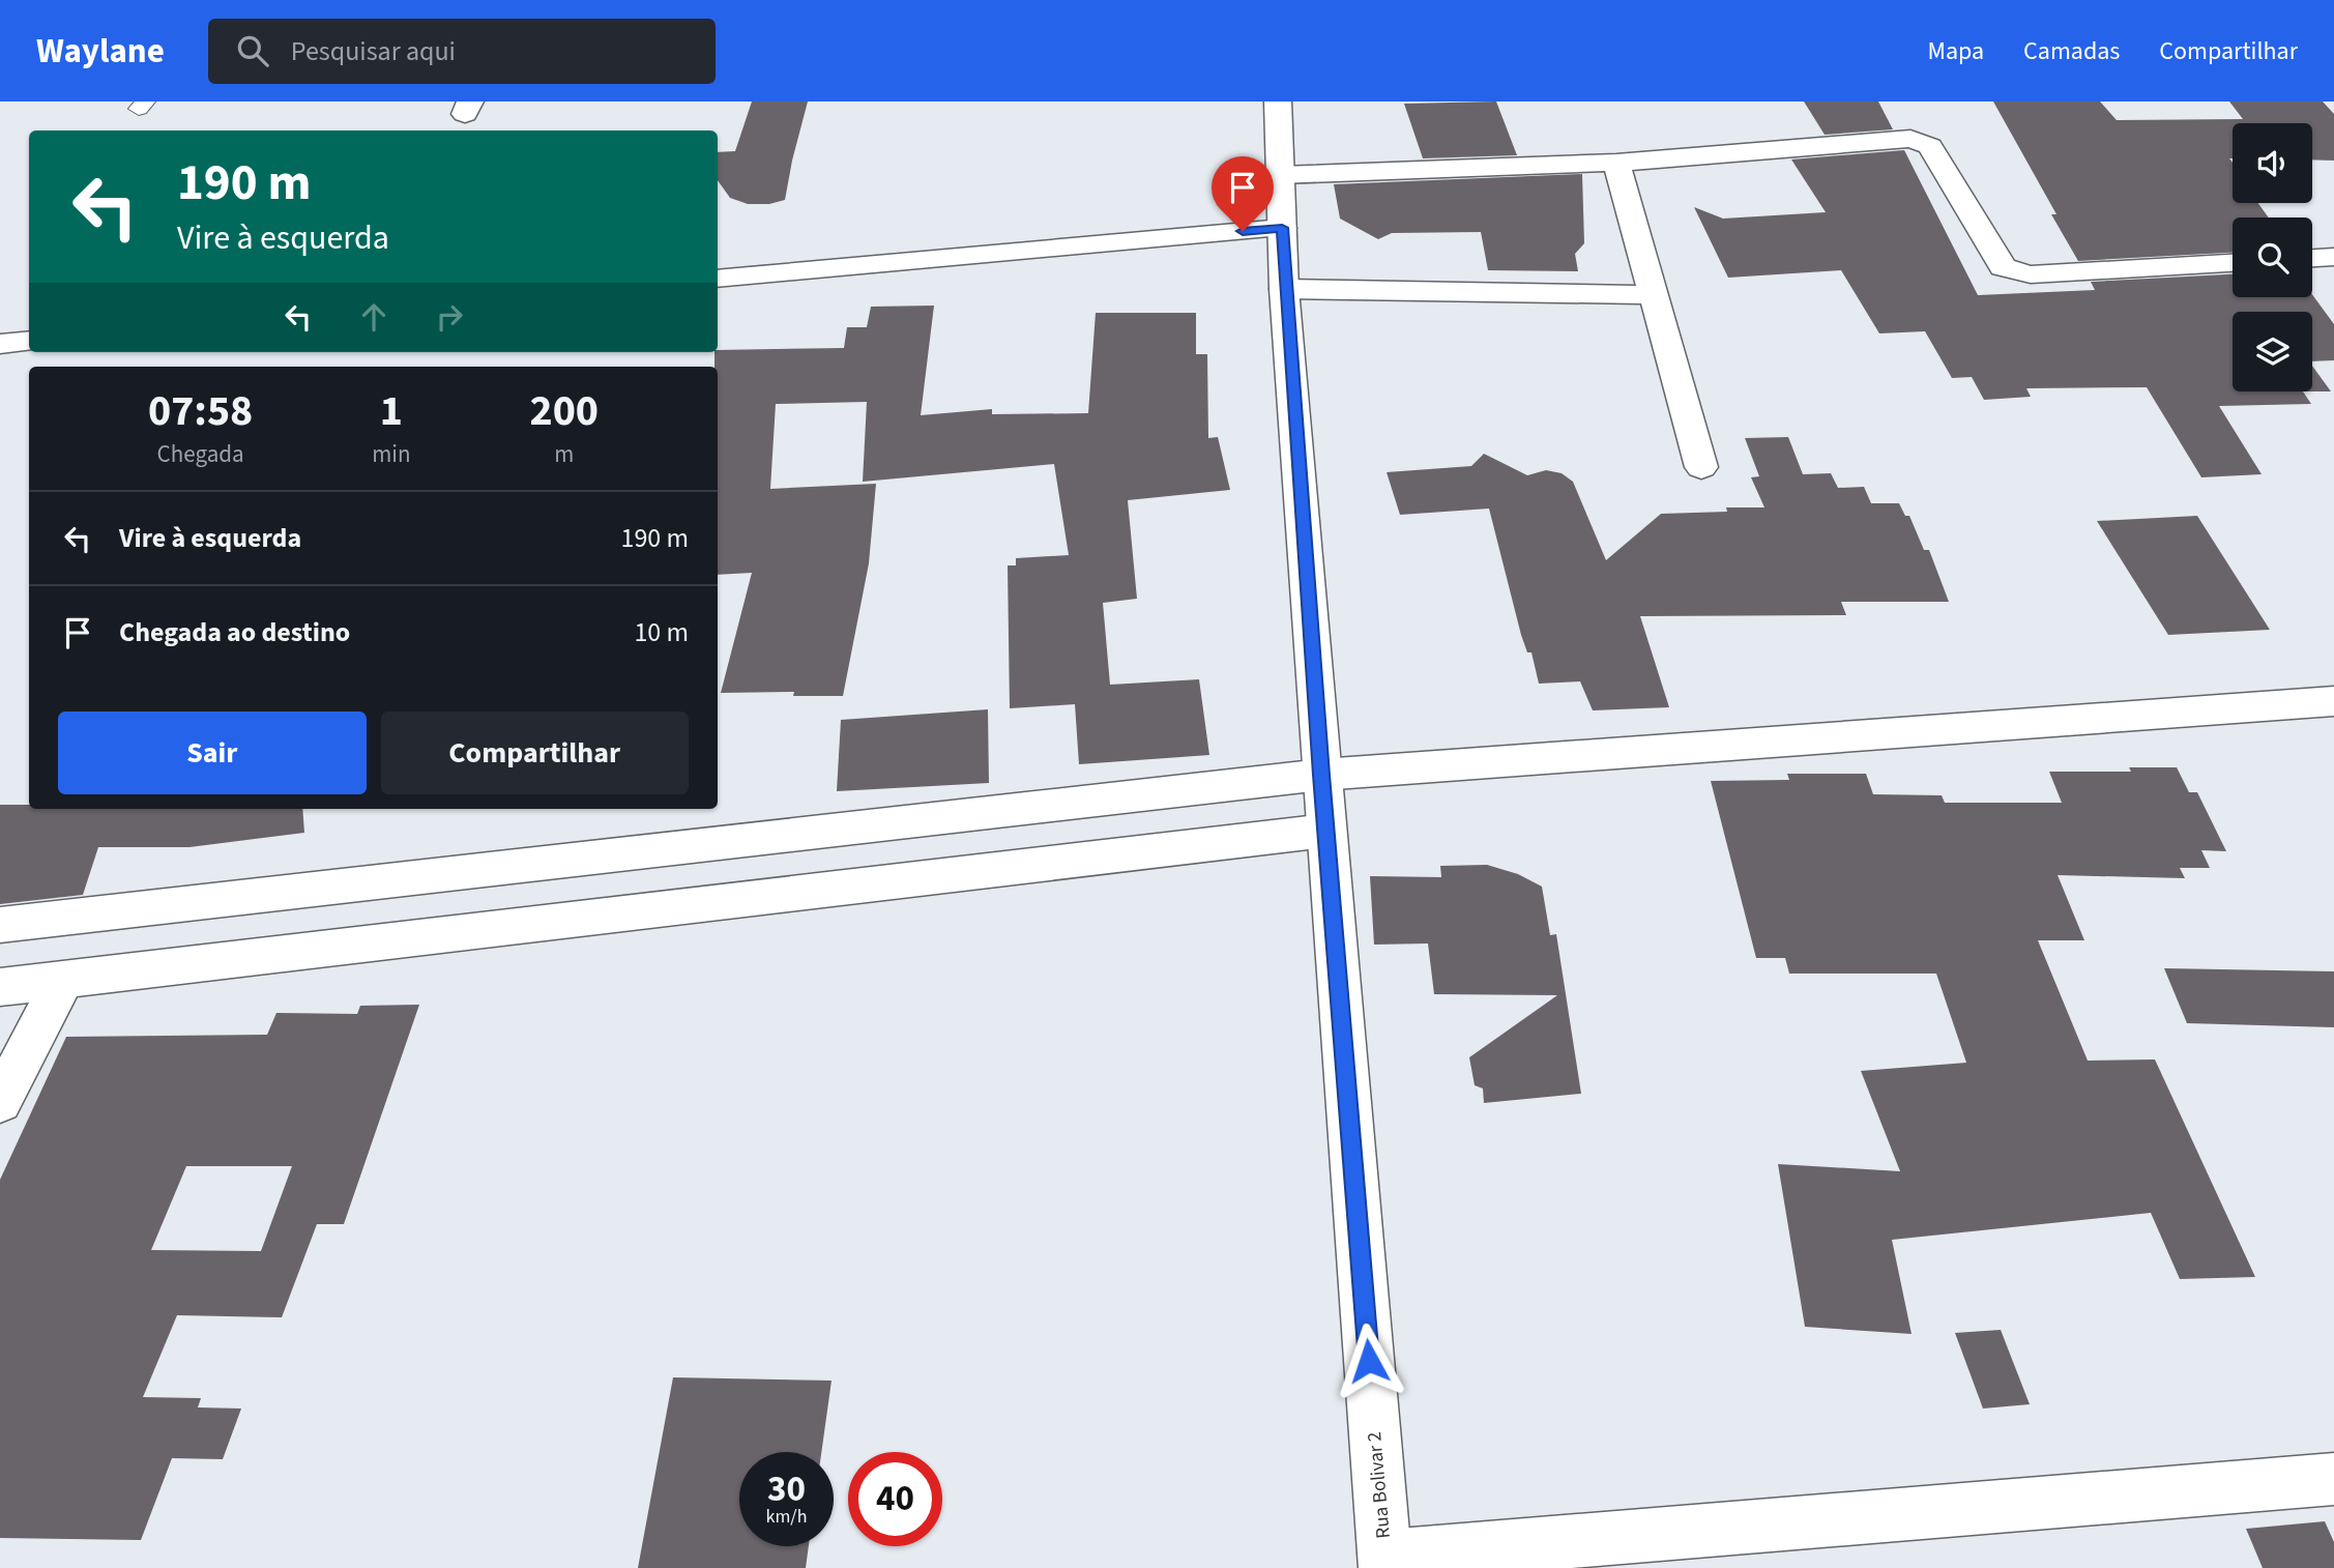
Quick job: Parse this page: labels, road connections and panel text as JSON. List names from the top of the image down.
{
  "streets": {
    "street": ["Rua Bolivar 2"]
  },
  "page": {
    "header": "Waylane",
    "search": "Pesquisar aqui",
    "nav": ["Mapa", "Camadas", "Compartilhar"],
    "turn": ["190 m", "Vire à esquerda"],
    "eta": [
      "07:58",
      "Chegada",
      "1",
      "min",
      "200",
      "m"
    ],
    "list": [
      {
        "name": "Vire à esquerda",
        "value": "190 m"
      },
      {
        "name": "Chegada ao destino",
        "value": "10 m"
      }
    ],
    "buttons": ["Sair", "Compartilhar"],
    "speed": "30 km/h",
    "limit": "40"
  }
}
